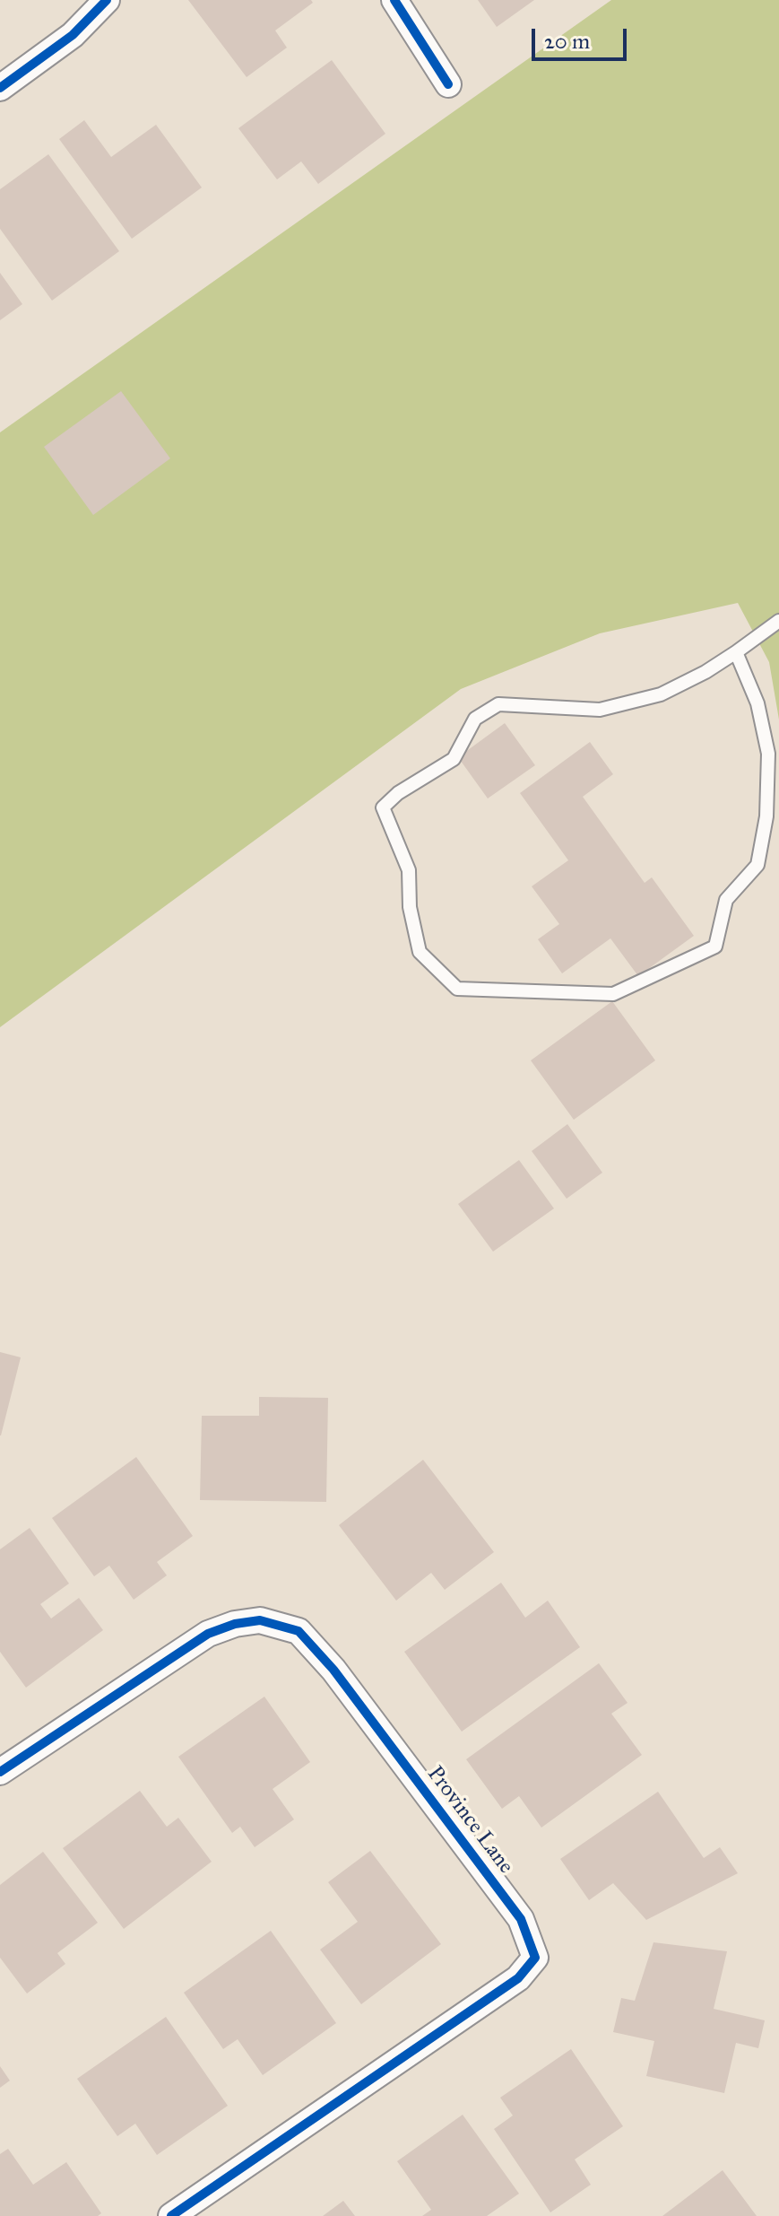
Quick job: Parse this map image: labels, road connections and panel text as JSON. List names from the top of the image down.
{
  "streets": {
    "street": ["Province Lane"]
  },
  "scale_bar": "20 m"
}
